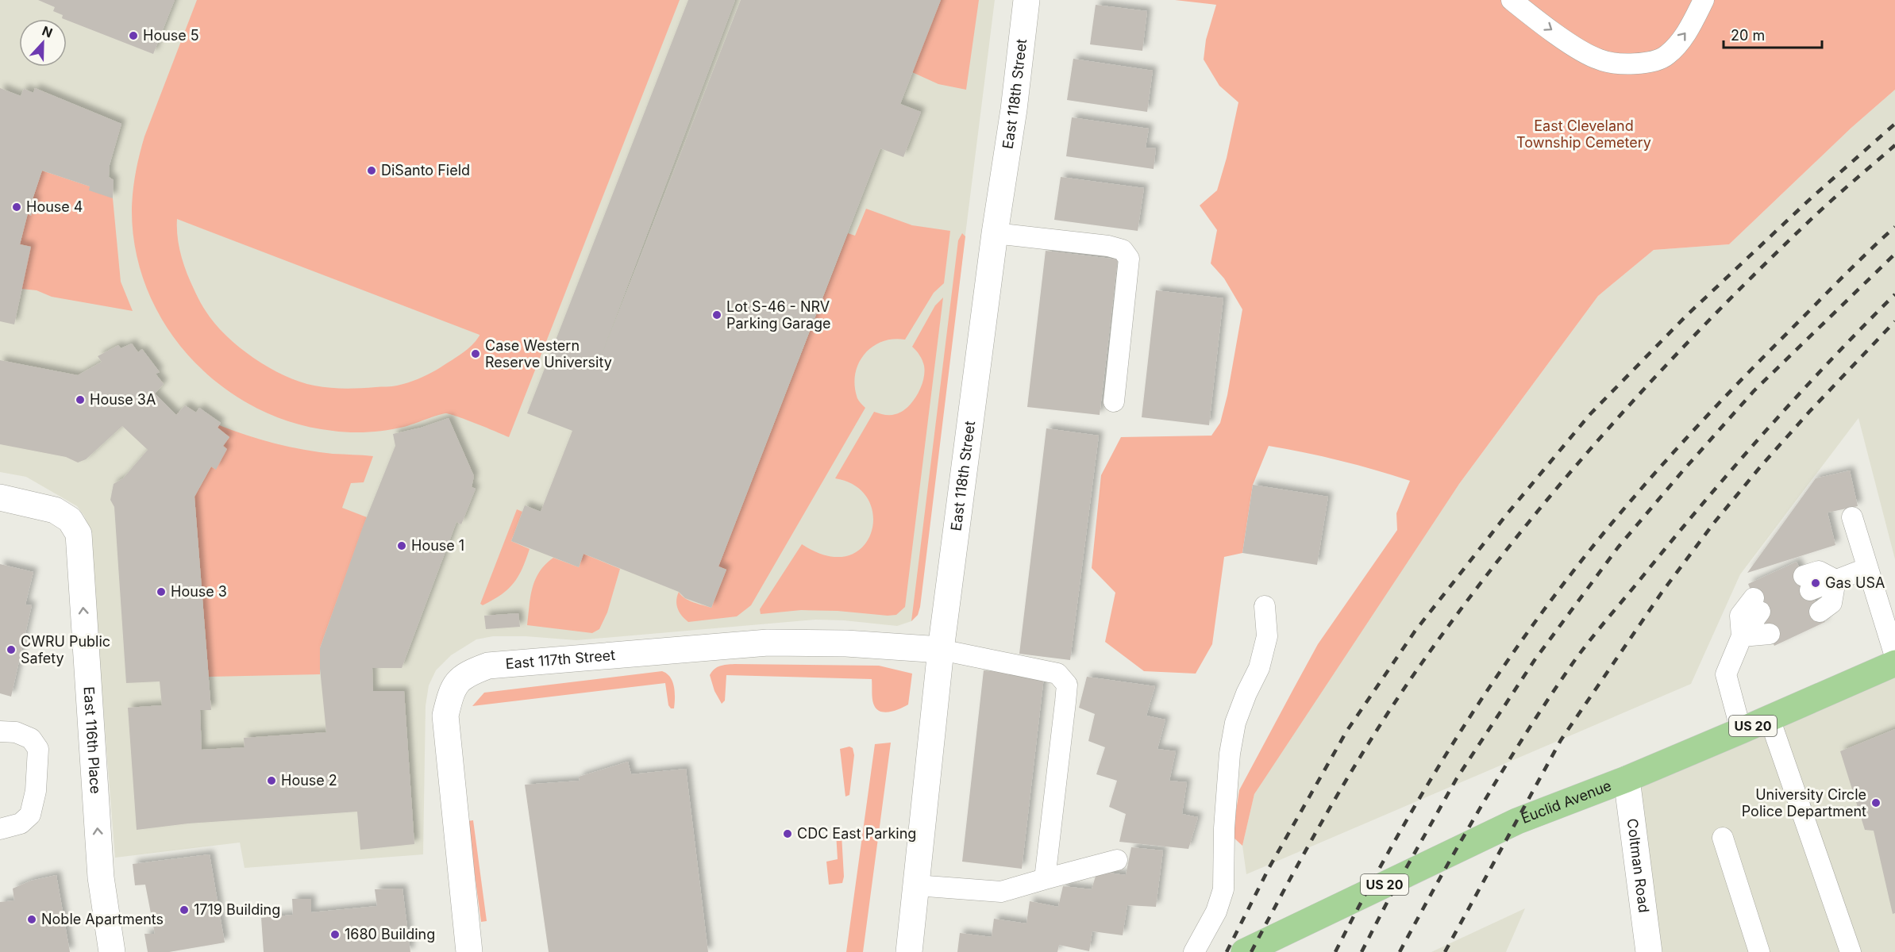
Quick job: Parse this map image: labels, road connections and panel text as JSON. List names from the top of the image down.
{
  "streets": {
    "main road": ["US 20", "Euclid Avenue"],
    "street": [
      "East 118th Street",
      "East 117th Street",
      "East 116th Place",
      "Coltman Road"
    ]
  },
  "crossings": [
    ["East 118th Street", "East 117th Street"],
    ["Euclid Avenue", "Coltman Road"]
  ],
  "one_way": ["East 116th Place"],
  "parks": ["East Cleveland Township Cemetery"],
  "places": [
    "House 5",
    "DiSanto Field",
    "House 4",
    "Lot S-46 - NRV Parking Garage",
    "Case Western Reserve University",
    "House 3A",
    "House 1",
    "Gas USA",
    "House 3",
    "CWRU Public Safety",
    "House 2",
    "University Circle Police Department",
    "CDC East Parking",
    "1719 Building",
    "Noble Apartments",
    "1680 Building"
  ],
  "scale_bar": "20 m",
  "north": "top"
}
